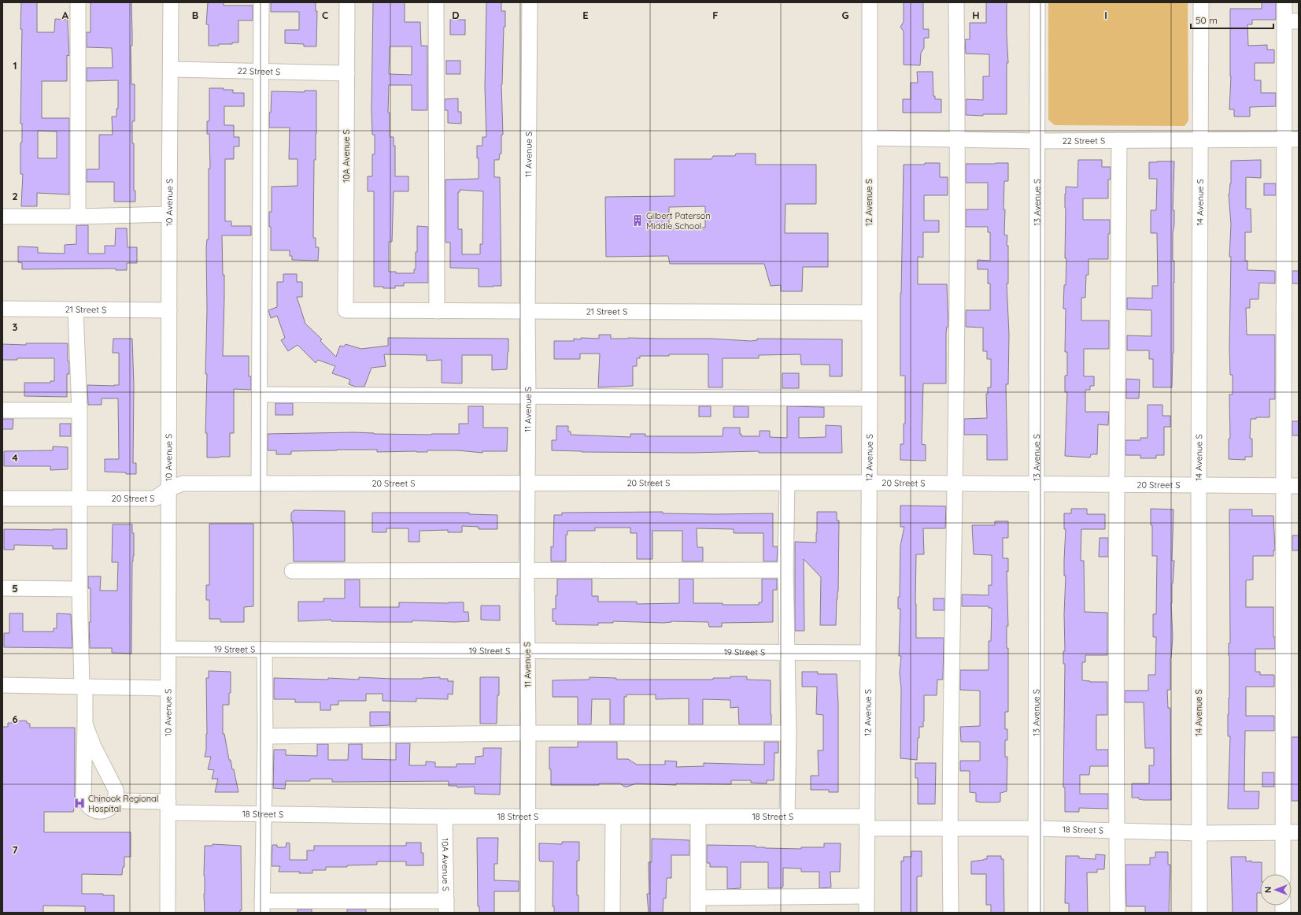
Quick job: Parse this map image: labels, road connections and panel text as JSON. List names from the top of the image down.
{
  "streets": {
    "street": [
      "22 Street S",
      "11 Avenue S",
      "10A Avenue S",
      "10 Avenue S",
      "12 Avenue S",
      "13 Avenue S",
      "14 Avenue S",
      "21 Street S",
      "20 Street S",
      "19 Street S",
      "18 Street S"
    ]
  },
  "crossings": [
    ["22 Street S", "10A Avenue S"],
    ["22 Street S", "10 Avenue S"],
    ["22 Street S", "12 Avenue S"],
    ["22 Street S", "13 Avenue S"],
    ["22 Street S", "14 Avenue S"],
    ["11 Avenue S", "21 Street S"],
    ["11 Avenue S", "20 Street S"],
    ["11 Avenue S", "19 Street S"],
    ["11 Avenue S", "18 Street S"],
    ["10A Avenue S", "21 Street S"],
    ["10A Avenue S", "18 Street S"],
    ["10 Avenue S", "21 Street S"],
    ["10 Avenue S", "20 Street S"],
    ["10 Avenue S", "19 Street S"],
    ["10 Avenue S", "18 Street S"],
    ["12 Avenue S", "21 Street S"],
    ["12 Avenue S", "20 Street S"],
    ["12 Avenue S", "19 Street S"],
    ["12 Avenue S", "18 Street S"],
    ["13 Avenue S", "20 Street S"],
    ["13 Avenue S", "18 Street S"],
    ["14 Avenue S", "20 Street S"],
    ["14 Avenue S", "18 Street S"]
  ],
  "places": {
    "building": ["Gilbert Paterson Middle School"],
    "hospital": ["Chinook Regional Hospital"]
  },
  "scale_bar": "50 m",
  "north": "left",
  "grid": {
    "columns": [
      "A",
      "B",
      "C",
      "D",
      "E",
      "F",
      "G",
      "H",
      "I"
    ],
    "rows": [
      "1",
      "2",
      "3",
      "4",
      "5",
      "6",
      "7"
    ]
  }
}
